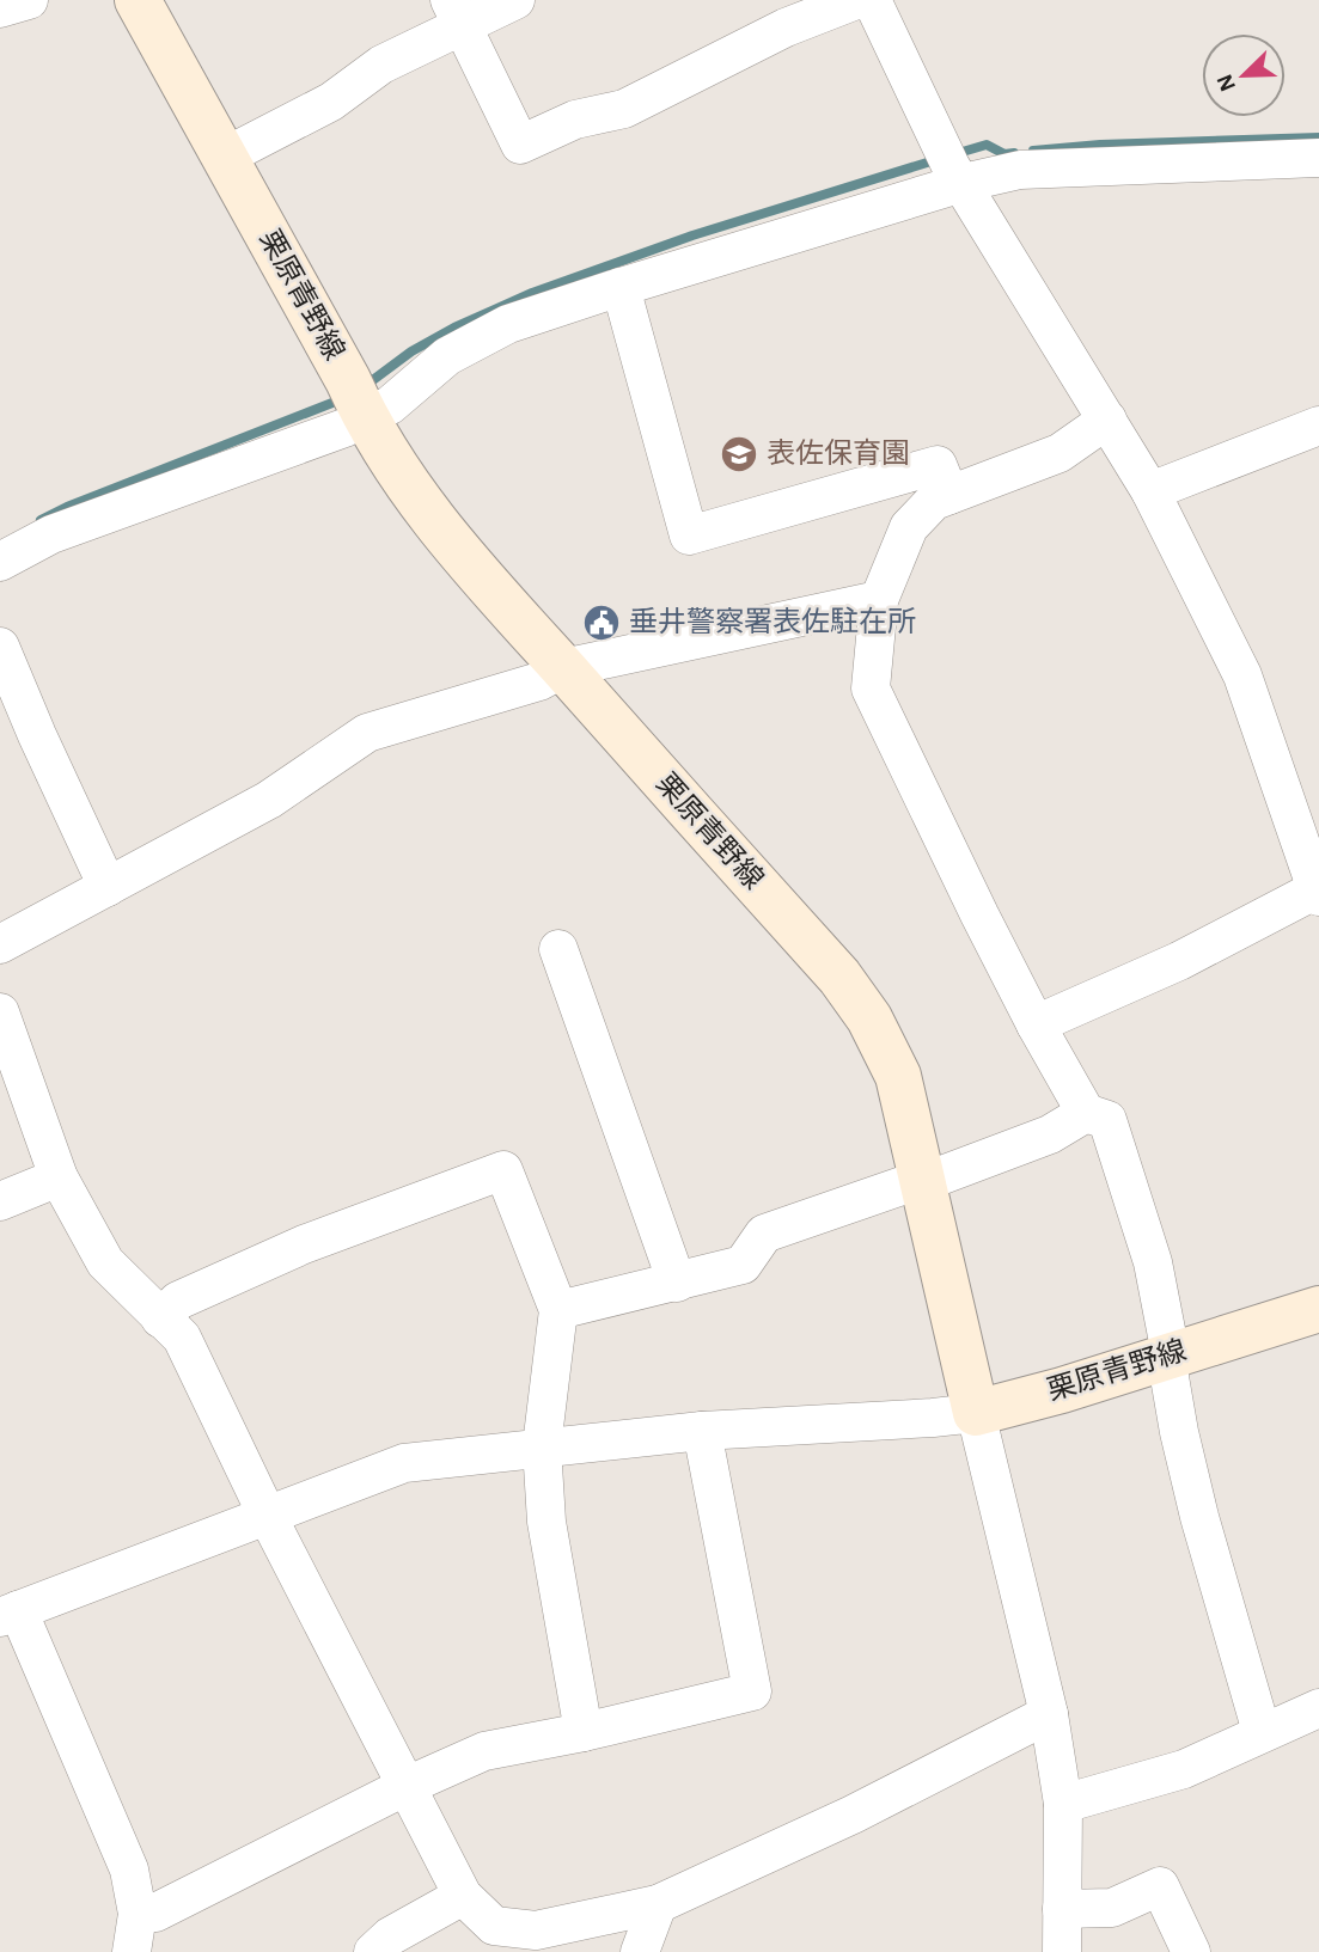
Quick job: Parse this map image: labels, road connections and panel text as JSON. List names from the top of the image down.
{
  "streets": {
    "main road": ["栗原青野線"]
  },
  "places": {
    "school or university": ["表佐保育園"],
    "public building": ["垂井警察署表佐駐在所"]
  },
  "north": "bottom left"
}
